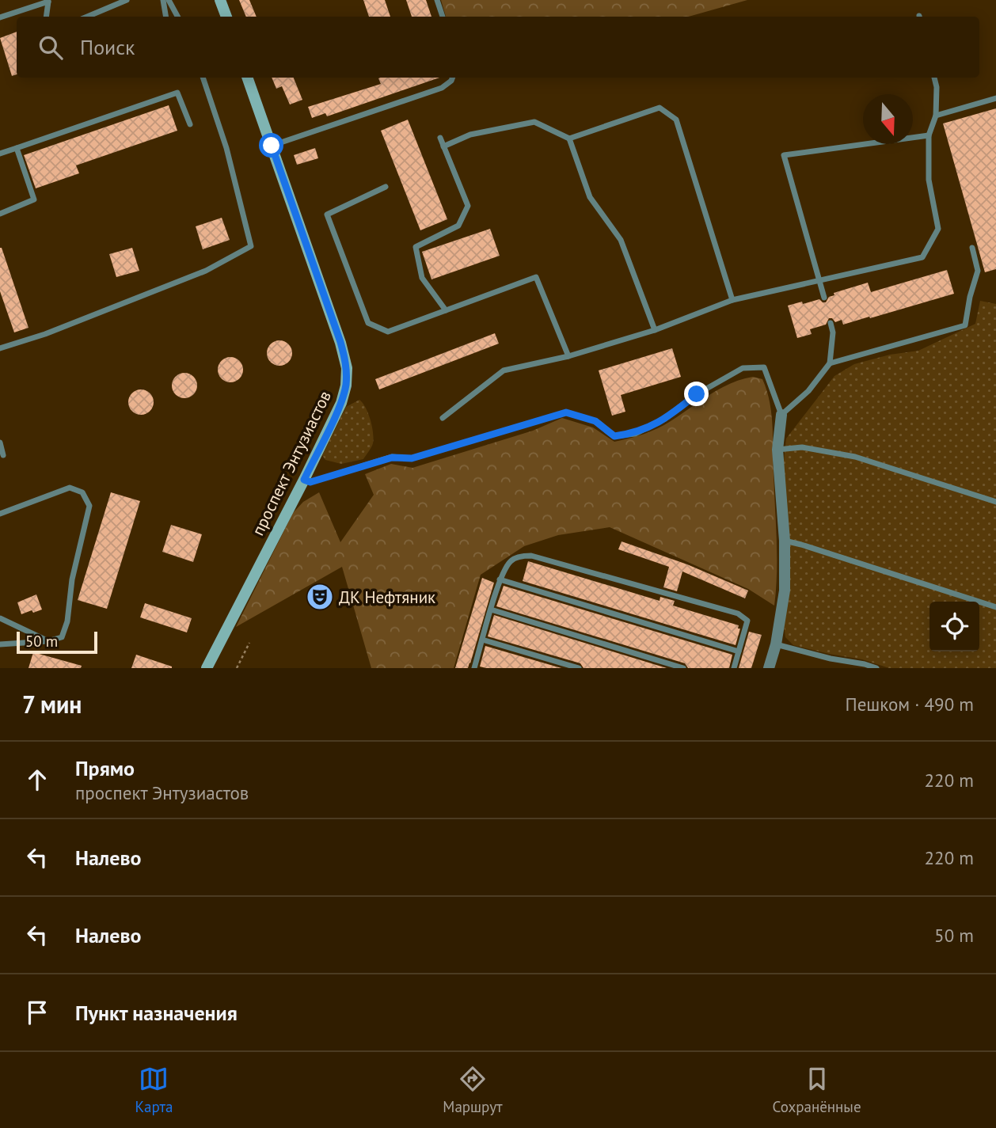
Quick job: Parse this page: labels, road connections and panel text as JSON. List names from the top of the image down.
{
  "streets": {
    "street": ["проспект Энтузиастов"]
  },
  "places": {
    "theatre": ["ДК Нефтяник"]
  },
  "scale_bar": "50 m",
  "north": "bottom",
  "page": {
    "search": "Поиск",
    "scale": "50 m",
    "heading": ["7 мин", "Пешком · 490 m"],
    "list": [
      ["Прямо", "проспект Энтузиастов", "220 m"],
      ["Налево", "220 m"],
      ["Налево", "50 m"],
      "Пункт назначения"
    ],
    "nav": ["Карта", "Маршрут", "Сохранённые"]
  }
}
